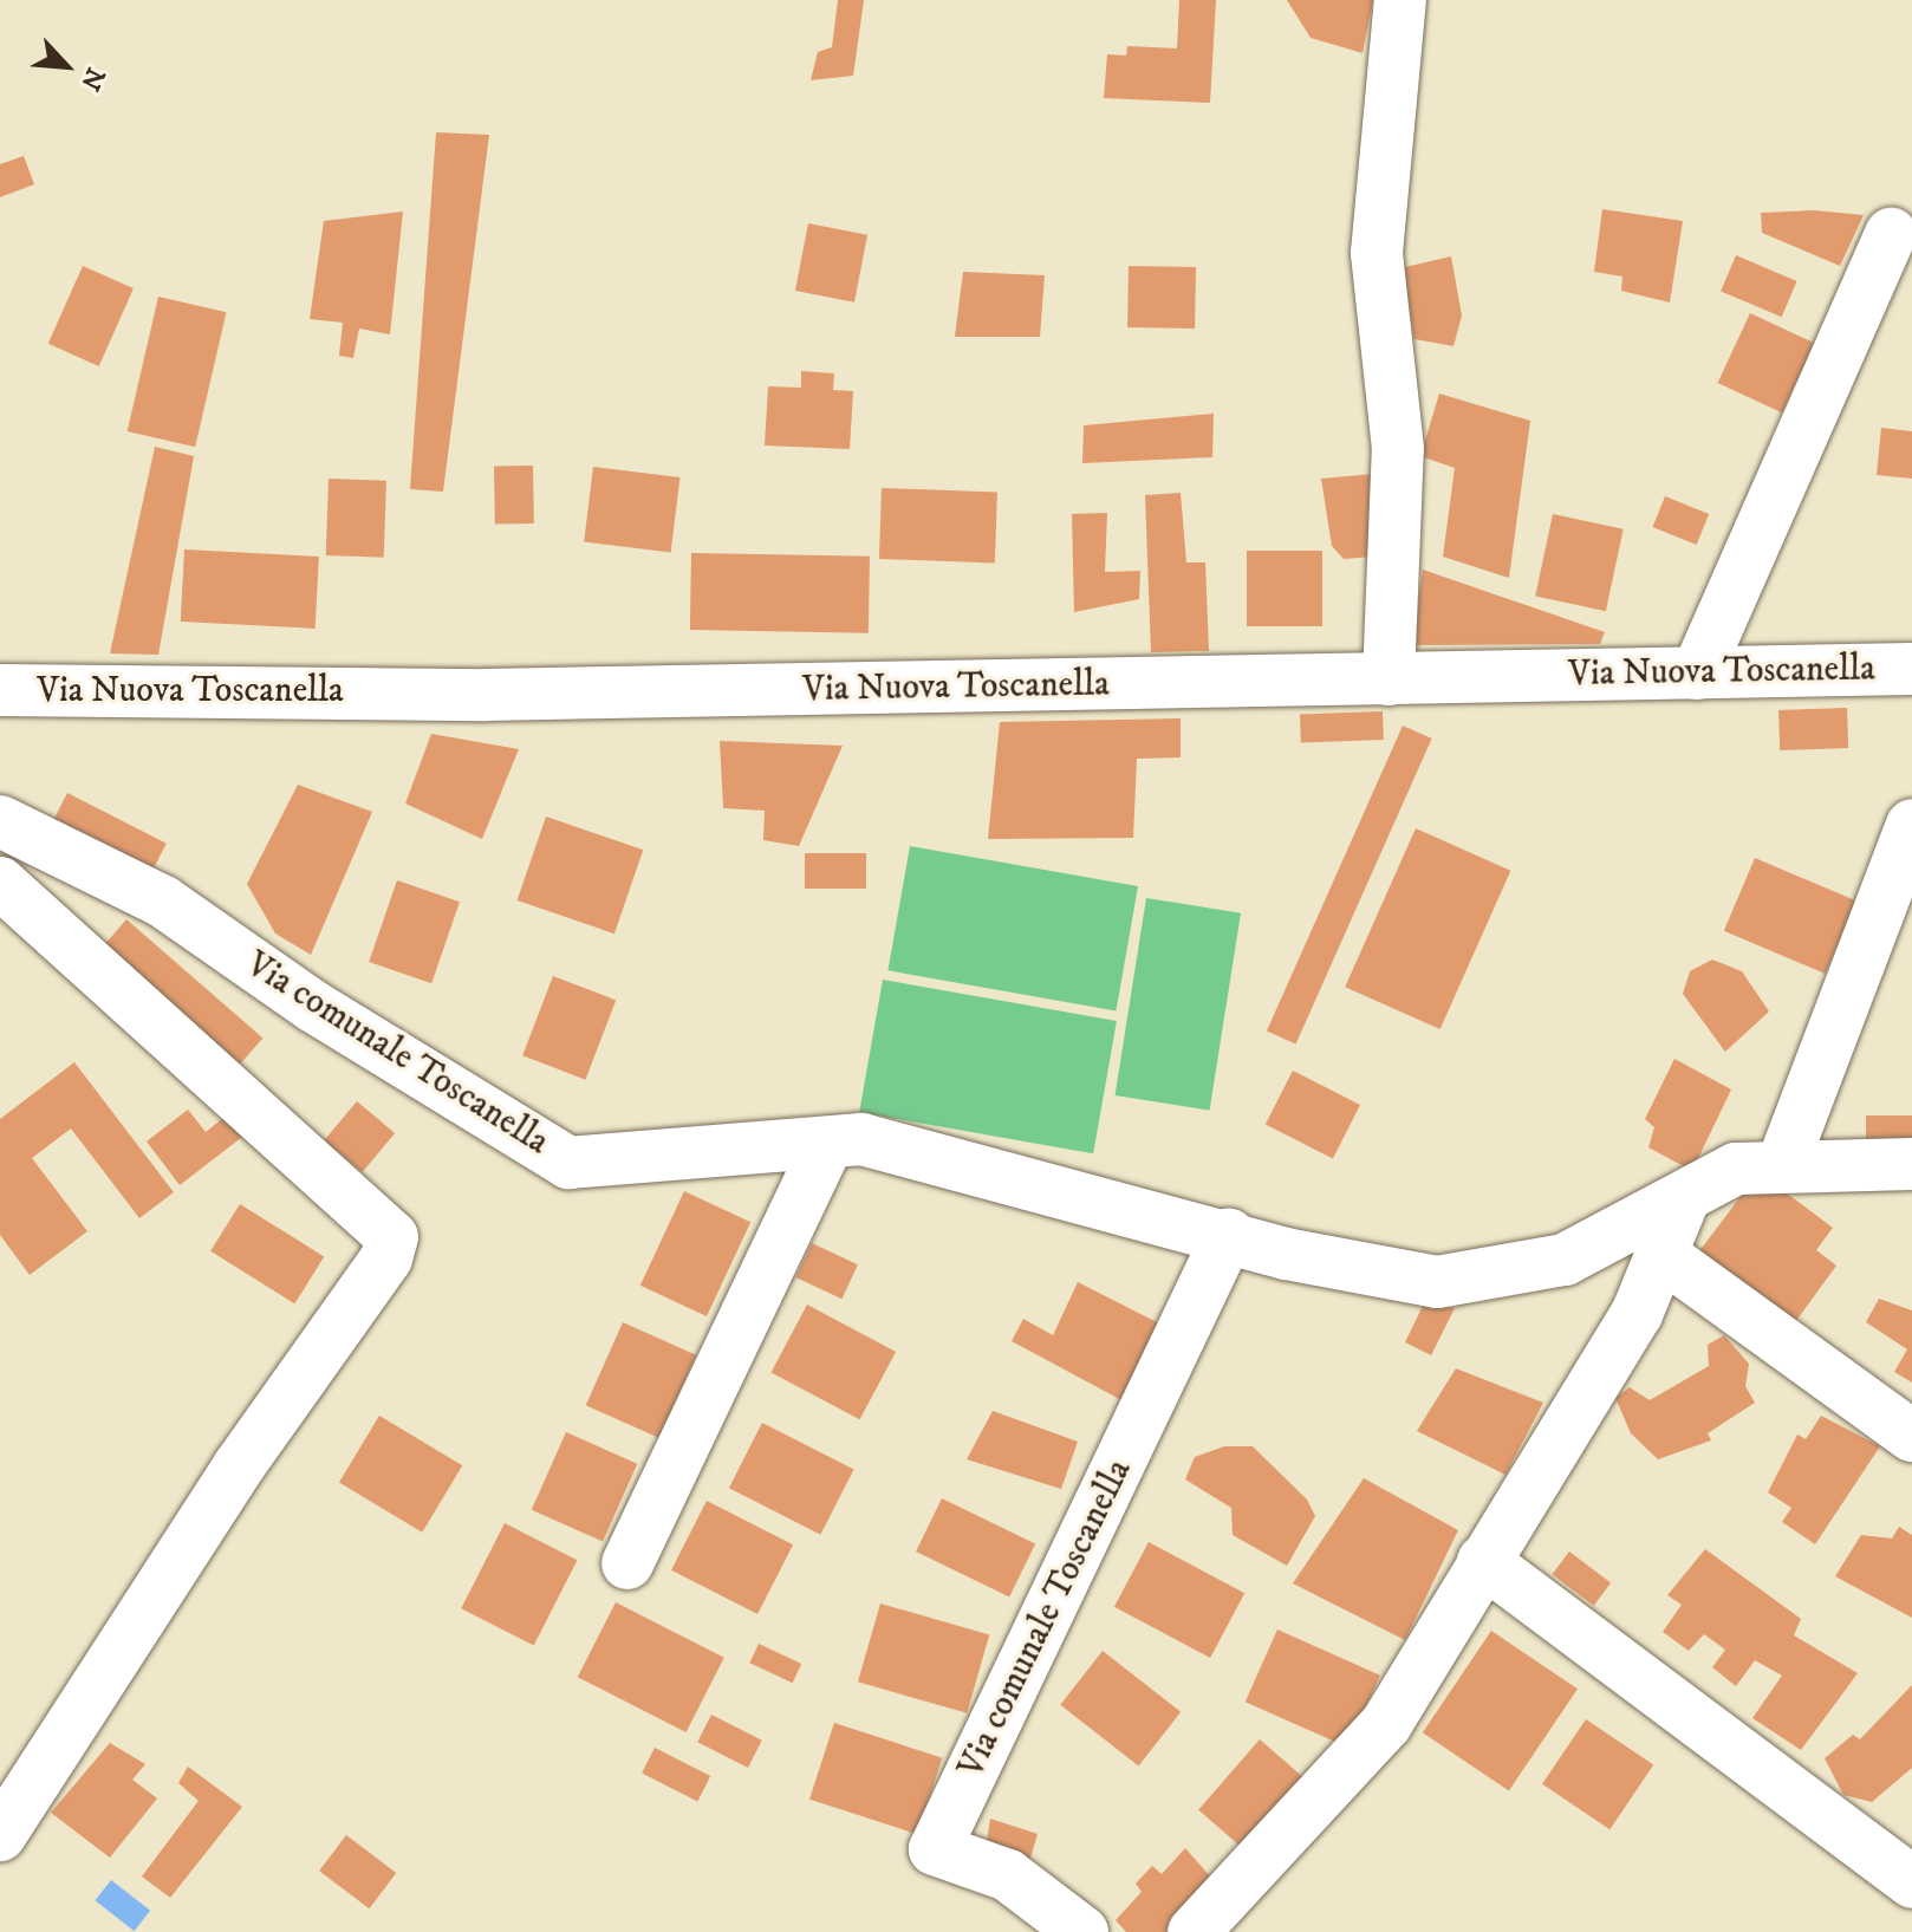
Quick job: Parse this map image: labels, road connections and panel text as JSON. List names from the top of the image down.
{
  "streets": {
    "street": ["Via Nuova Toscanella", "Via comunale Toscanella"]
  },
  "north": "bottom right"
}
